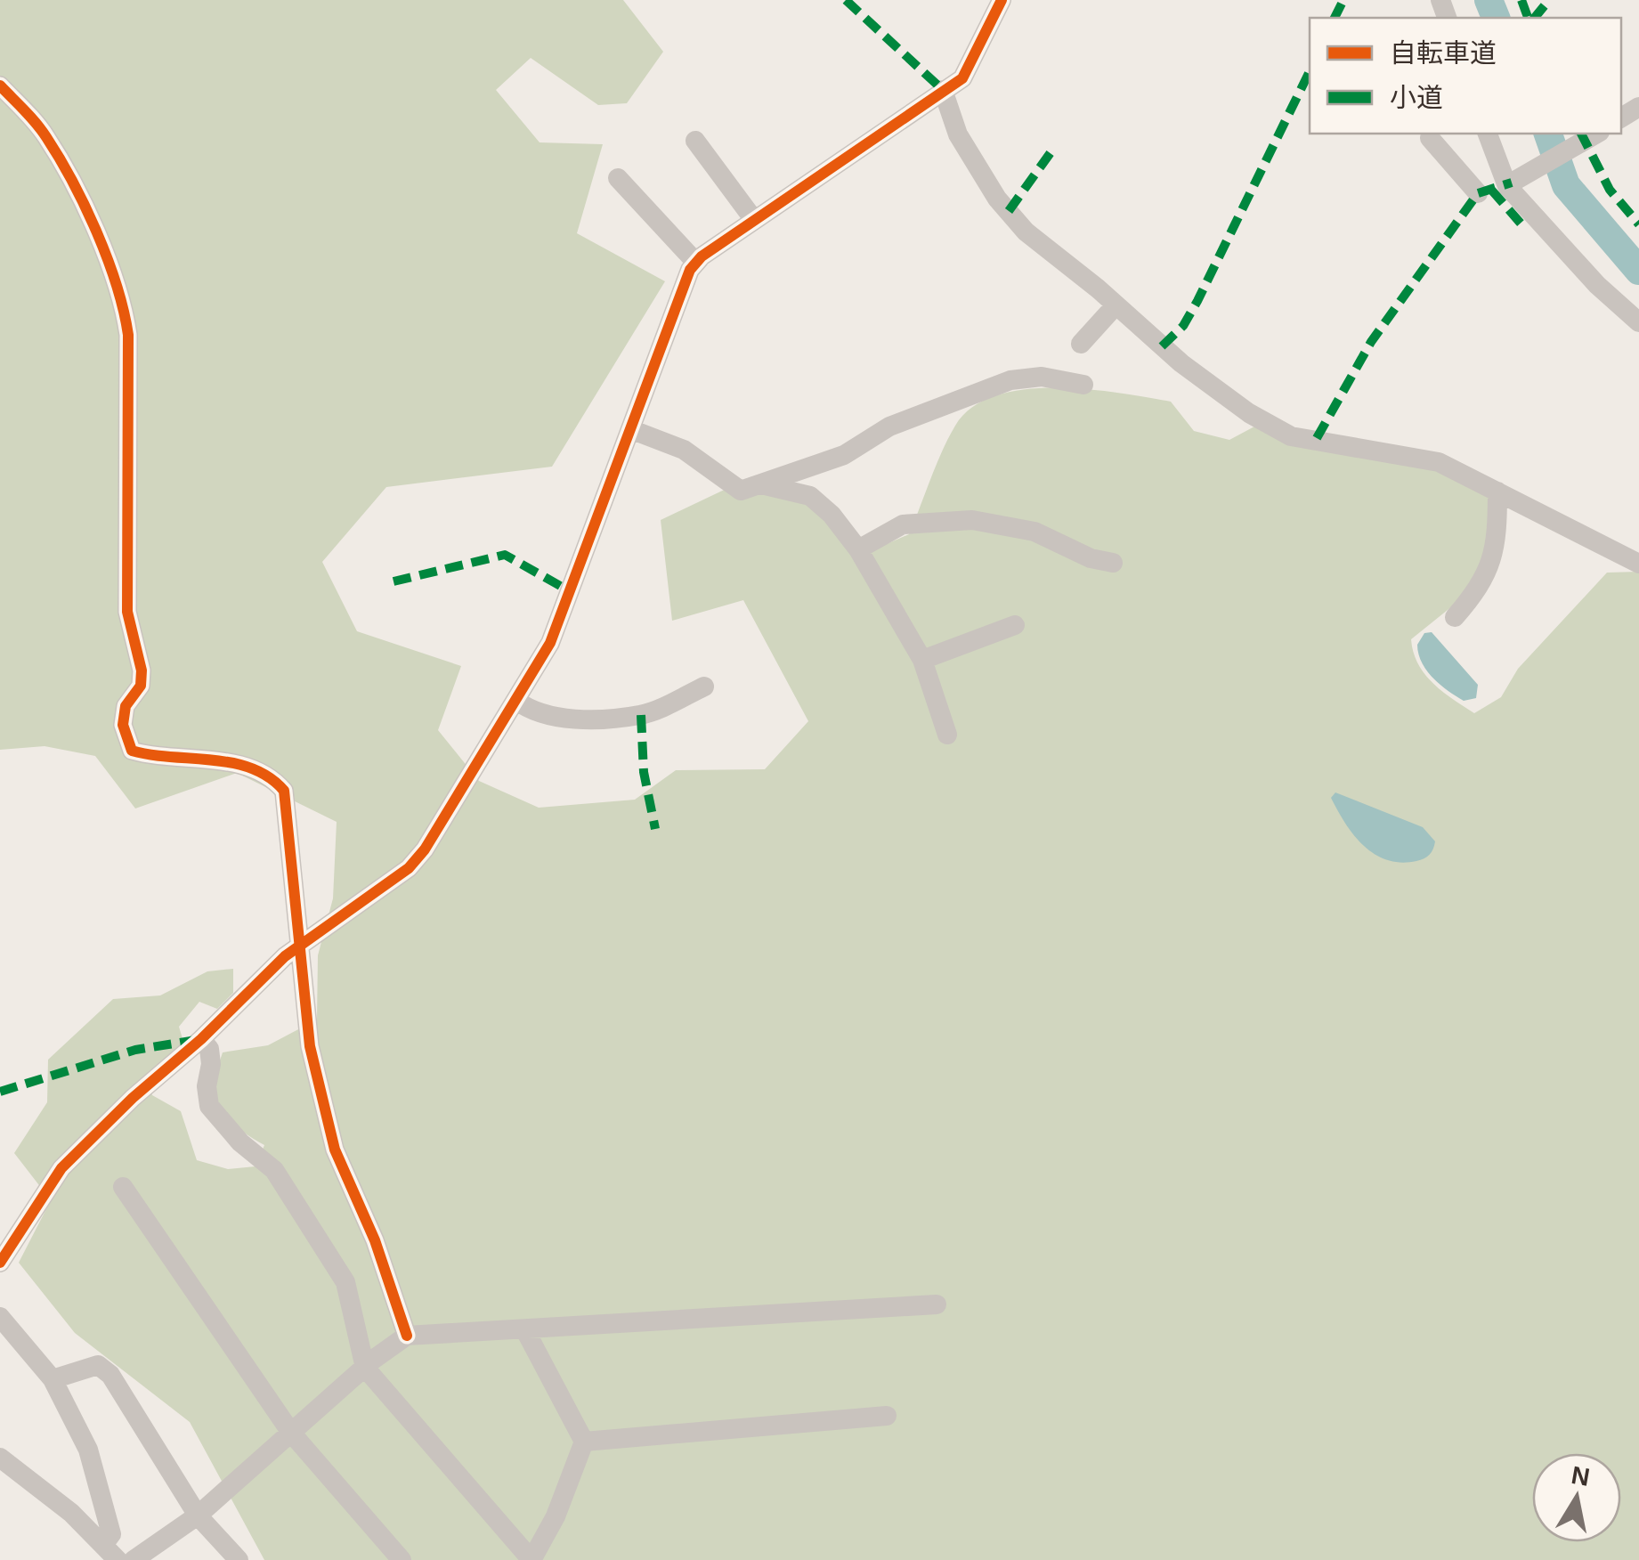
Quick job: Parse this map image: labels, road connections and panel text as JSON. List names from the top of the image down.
{
  "legend": ["自転車道", "小道"],
  "north": "top"
}
